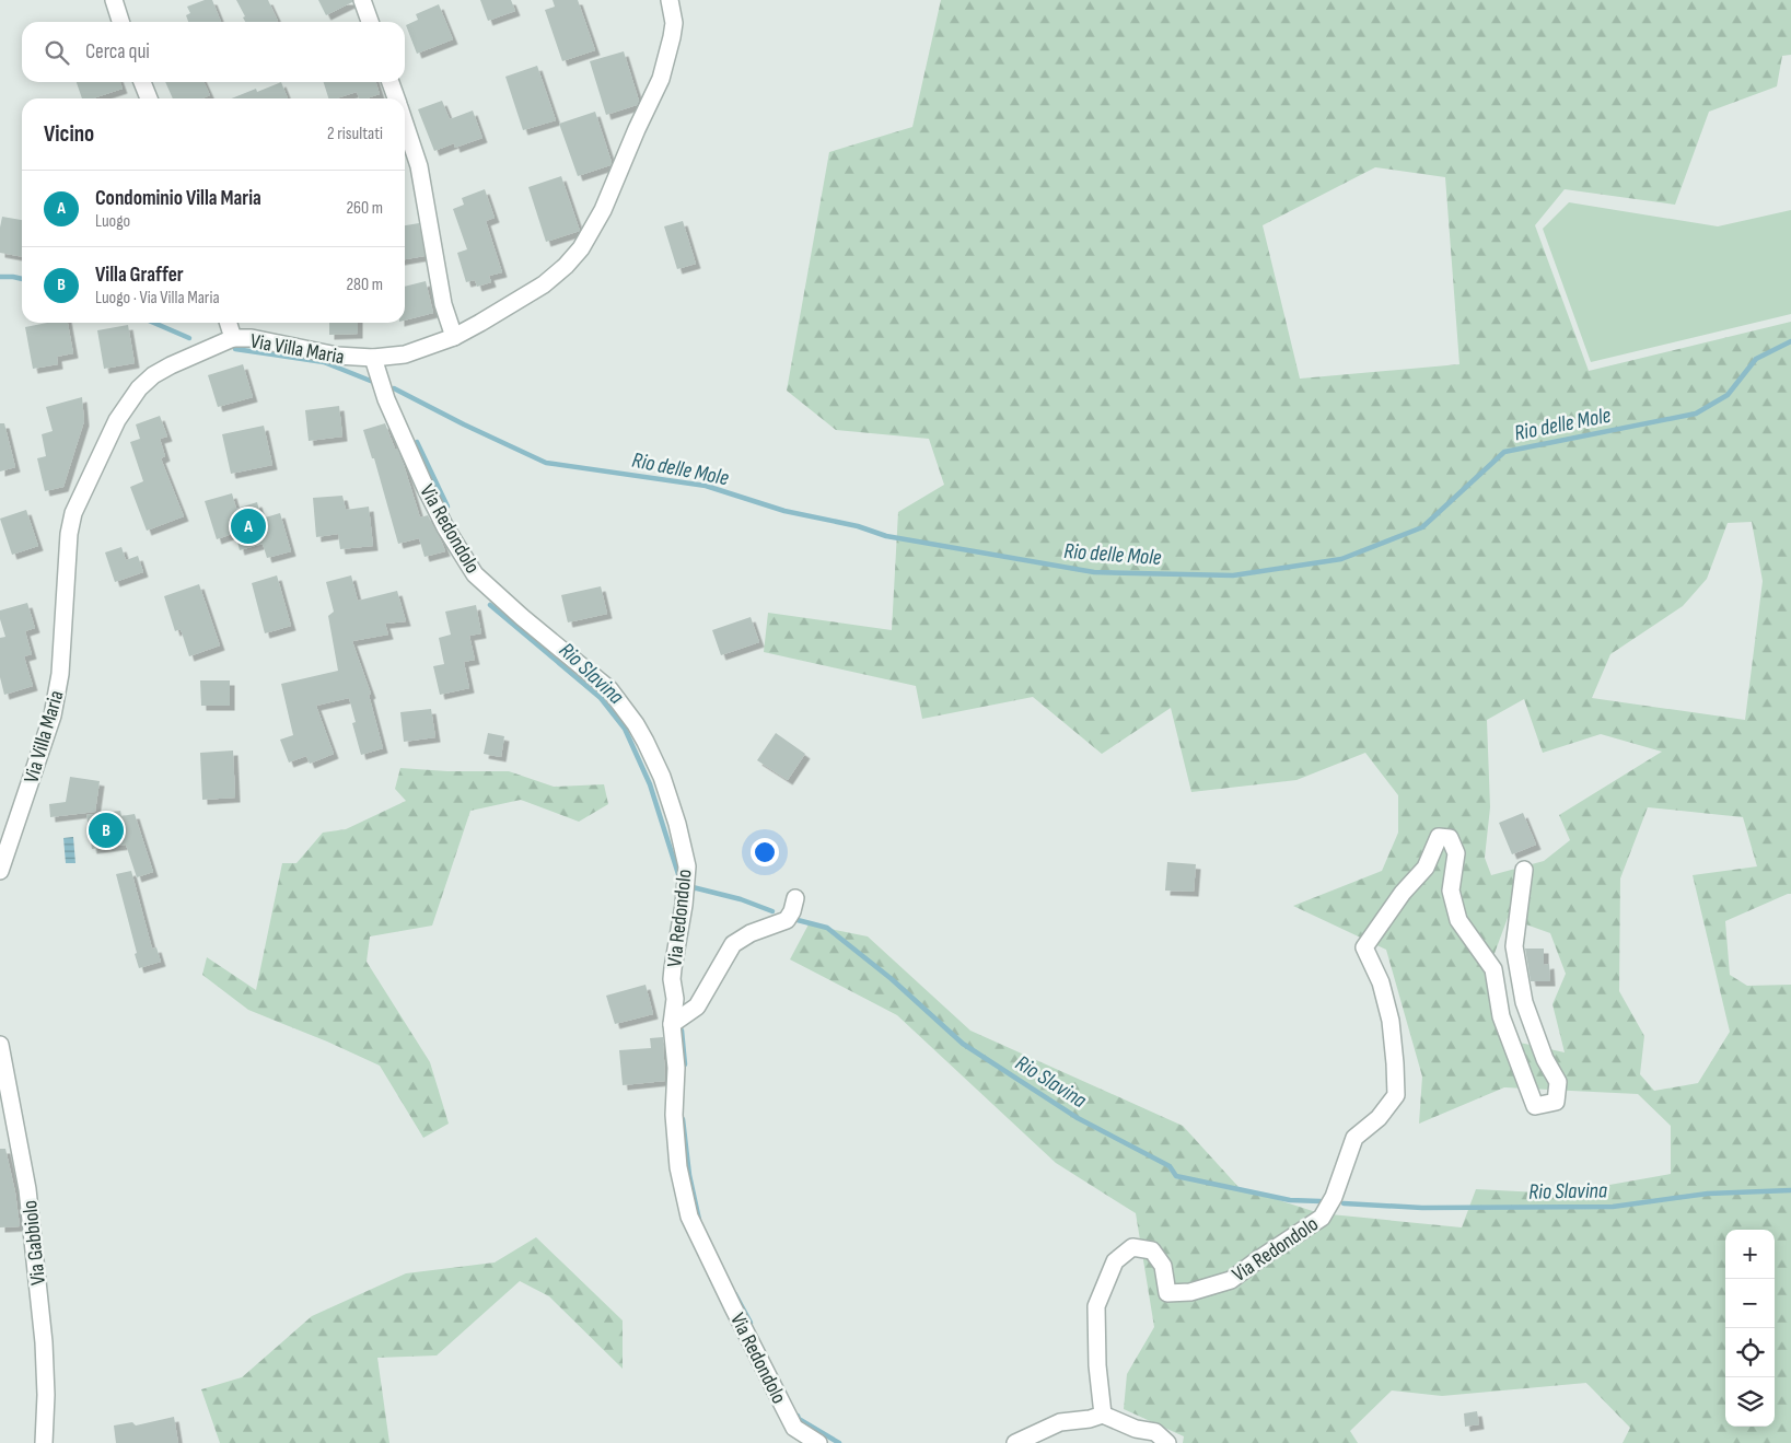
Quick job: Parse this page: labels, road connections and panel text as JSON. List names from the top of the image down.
{
  "streets": {
    "street": ["Via Villa Maria", "Via Redondolo", "Via Gabbiolo"]
  },
  "crossings": [
    ["Via Villa Maria", "Via Redondolo"]
  ],
  "water": ["Rio delle Mole", "Rio Slavina"],
  "page": {
    "search": "Cerca qui",
    "heading": ["Vicino", "2 risultati"],
    "list": [
      {
        "mark": "A",
        "name": "Condominio Villa Maria",
        "note": "Luogo",
        "value": "260 m"
      },
      {
        "mark": "B",
        "name": "Villa Graffer",
        "note": "Luogo · Via Villa Maria",
        "value": "280 m"
      }
    ],
    "pins": ["A", "B"],
    "map_buttons": ["+", "−"]
  }
}
